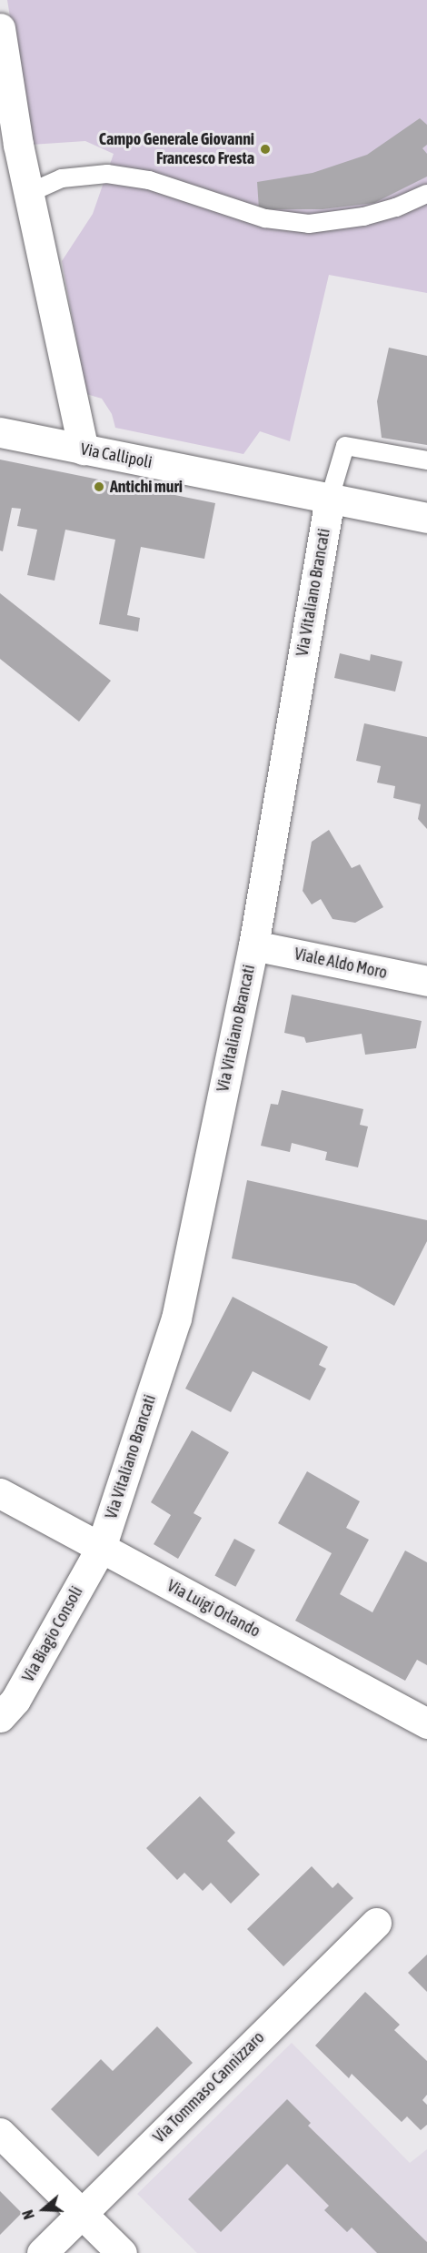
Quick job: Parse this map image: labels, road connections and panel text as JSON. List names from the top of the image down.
{
  "streets": {
    "street": [
      "Via Callipoli",
      "Via Vitaliano Brancati",
      "Viale Aldo Moro",
      "Via Luigi Orlando",
      "Via Biagio Consoli",
      "Via Tommaso Cannizzaro"
    ]
  },
  "crossings": [
    ["Via Callipoli", "Via Vitaliano Brancati"],
    ["Via Vitaliano Brancati", "Viale Aldo Moro"],
    ["Via Vitaliano Brancati", "Via Luigi Orlando"],
    ["Via Vitaliano Brancati", "Via Biagio Consoli"],
    ["Via Luigi Orlando", "Via Biagio Consoli"]
  ],
  "places": ["Campo Generale Giovanni Francesco Fresta", "Antichi muri"],
  "north": "left"
}
